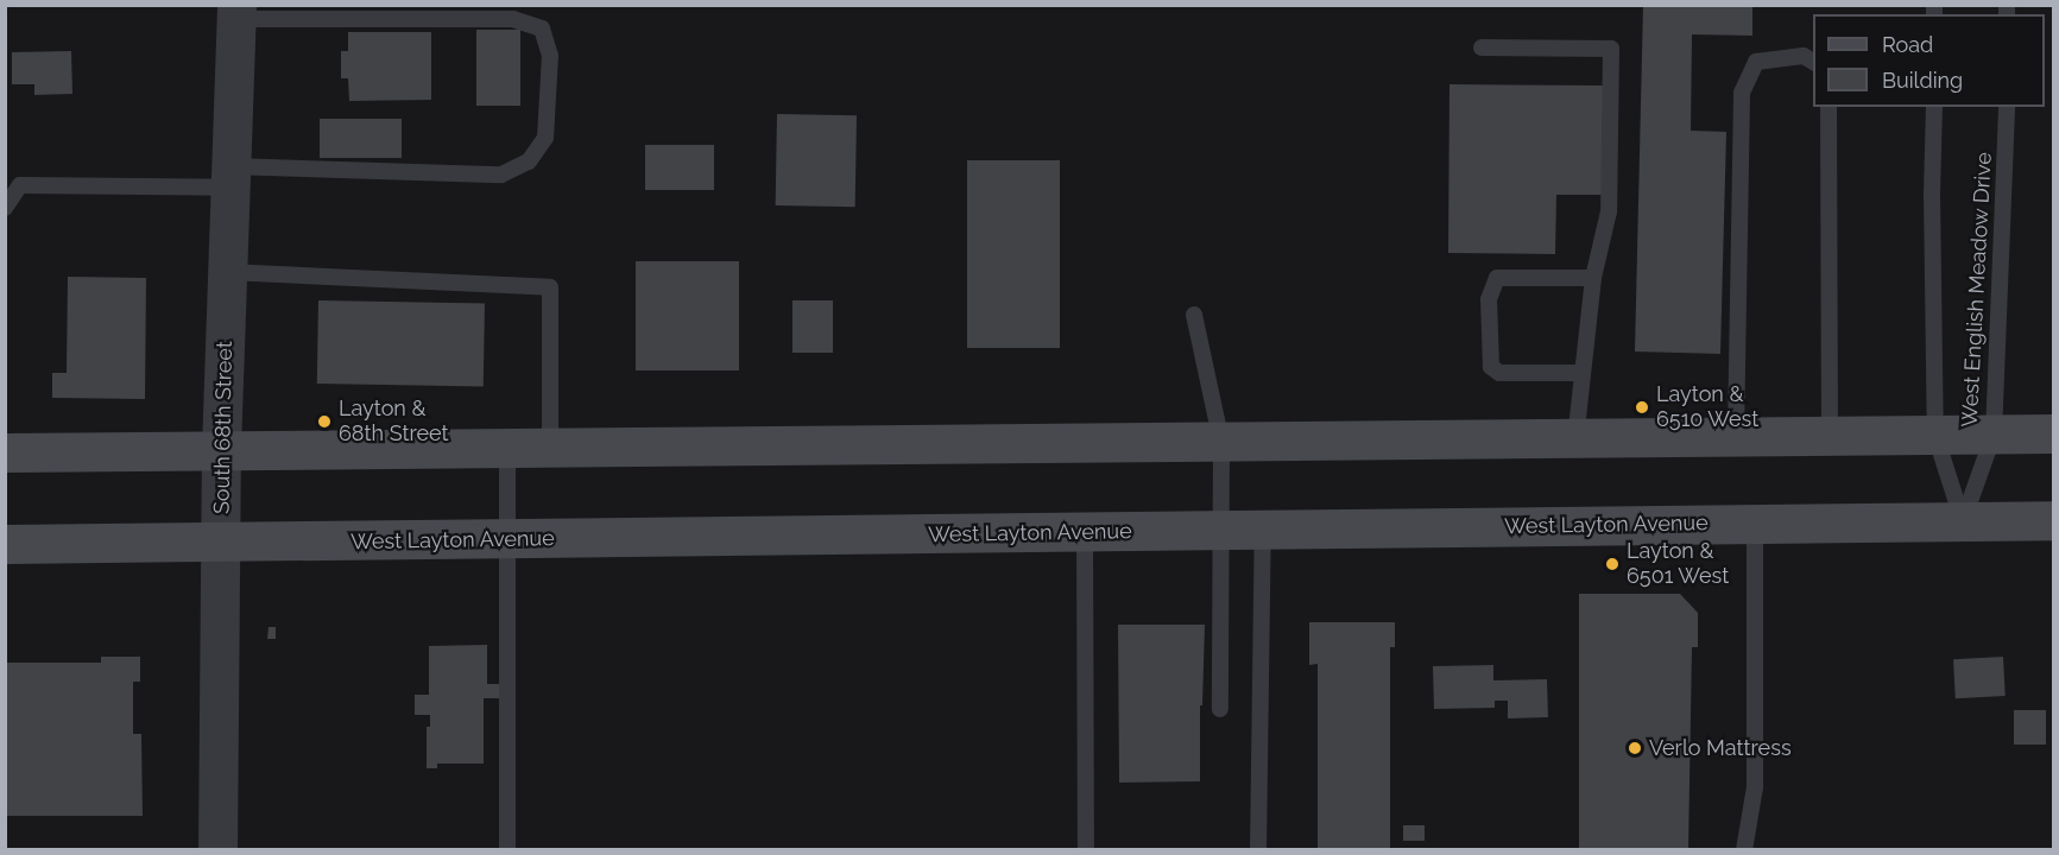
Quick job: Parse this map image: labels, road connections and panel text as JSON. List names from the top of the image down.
{
  "streets": {
    "main road": ["West Layton Avenue"],
    "street": ["South 68th Street"],
    "lane": ["West English Meadow Drive"]
  },
  "crossings": [
    ["West English Meadow Drive", "West Layton Avenue"],
    ["South 68th Street", "West Layton Avenue"]
  ],
  "places": [
    "Layton & 6510 West",
    "Layton & 68th Street",
    "Layton & 6501 West",
    "Verlo Mattress"
  ],
  "legend": ["Road", "Building"]
}
